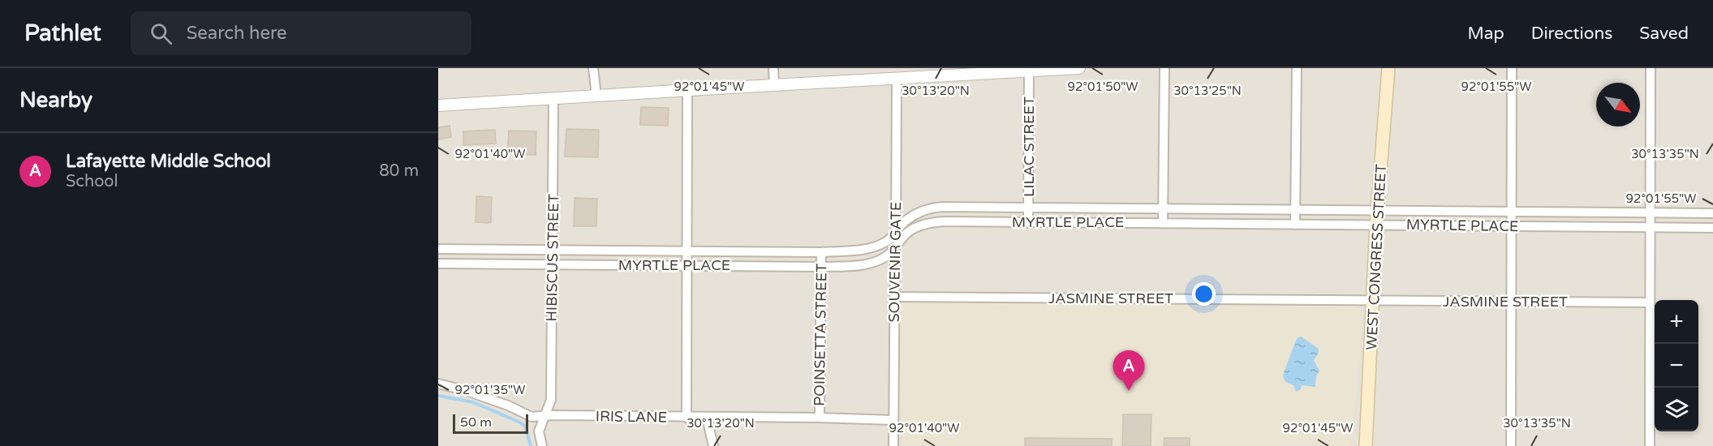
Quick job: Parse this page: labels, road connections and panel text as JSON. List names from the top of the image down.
{
  "streets": {
    "main road": ["WEST CONGRESS STREET"],
    "street": [
      "LILAC STREET",
      "MYRTLE PLACE",
      "HIBISCUS STREET",
      "SOUVENIR GATE",
      "JASMINE STREET",
      "POINSETTA STREET",
      "IRIS LANE"
    ]
  },
  "crossings": [
    ["LILAC STREET", "MYRTLE PLACE"],
    ["MYRTLE PLACE", "WEST CONGRESS STREET"],
    ["MYRTLE PLACE", "HIBISCUS STREET"],
    ["MYRTLE PLACE", "SOUVENIR GATE"],
    ["MYRTLE PLACE", "POINSETTA STREET"],
    ["WEST CONGRESS STREET", "JASMINE STREET"],
    ["HIBISCUS STREET", "IRIS LANE"],
    ["SOUVENIR GATE", "JASMINE STREET"],
    ["SOUVENIR GATE", "IRIS LANE"],
    ["POINSETTA STREET", "IRIS LANE"]
  ],
  "scale_bar": "50 m",
  "north": "bottom right",
  "page": {
    "header": "Pathlet",
    "search": "Search here",
    "nav": ["Map", "Directions", "Saved"],
    "heading": "Nearby",
    "list": [
      {
        "mark": "A",
        "name": "Lafayette Middle School",
        "note": "School",
        "value": "80 m"
      }
    ],
    "map_buttons": ["+", "−"],
    "pins": "A",
    "scale": "50 m"
  },
  "coordinates": [
    "92°01'45\"W",
    "92°01'50\"W",
    "92°01'55\"W",
    "30°13'25\"N",
    "30°13'20\"N",
    "30°13'35\"N",
    "92°01'40\"W",
    "92°01'35\"W"
  ]
}
